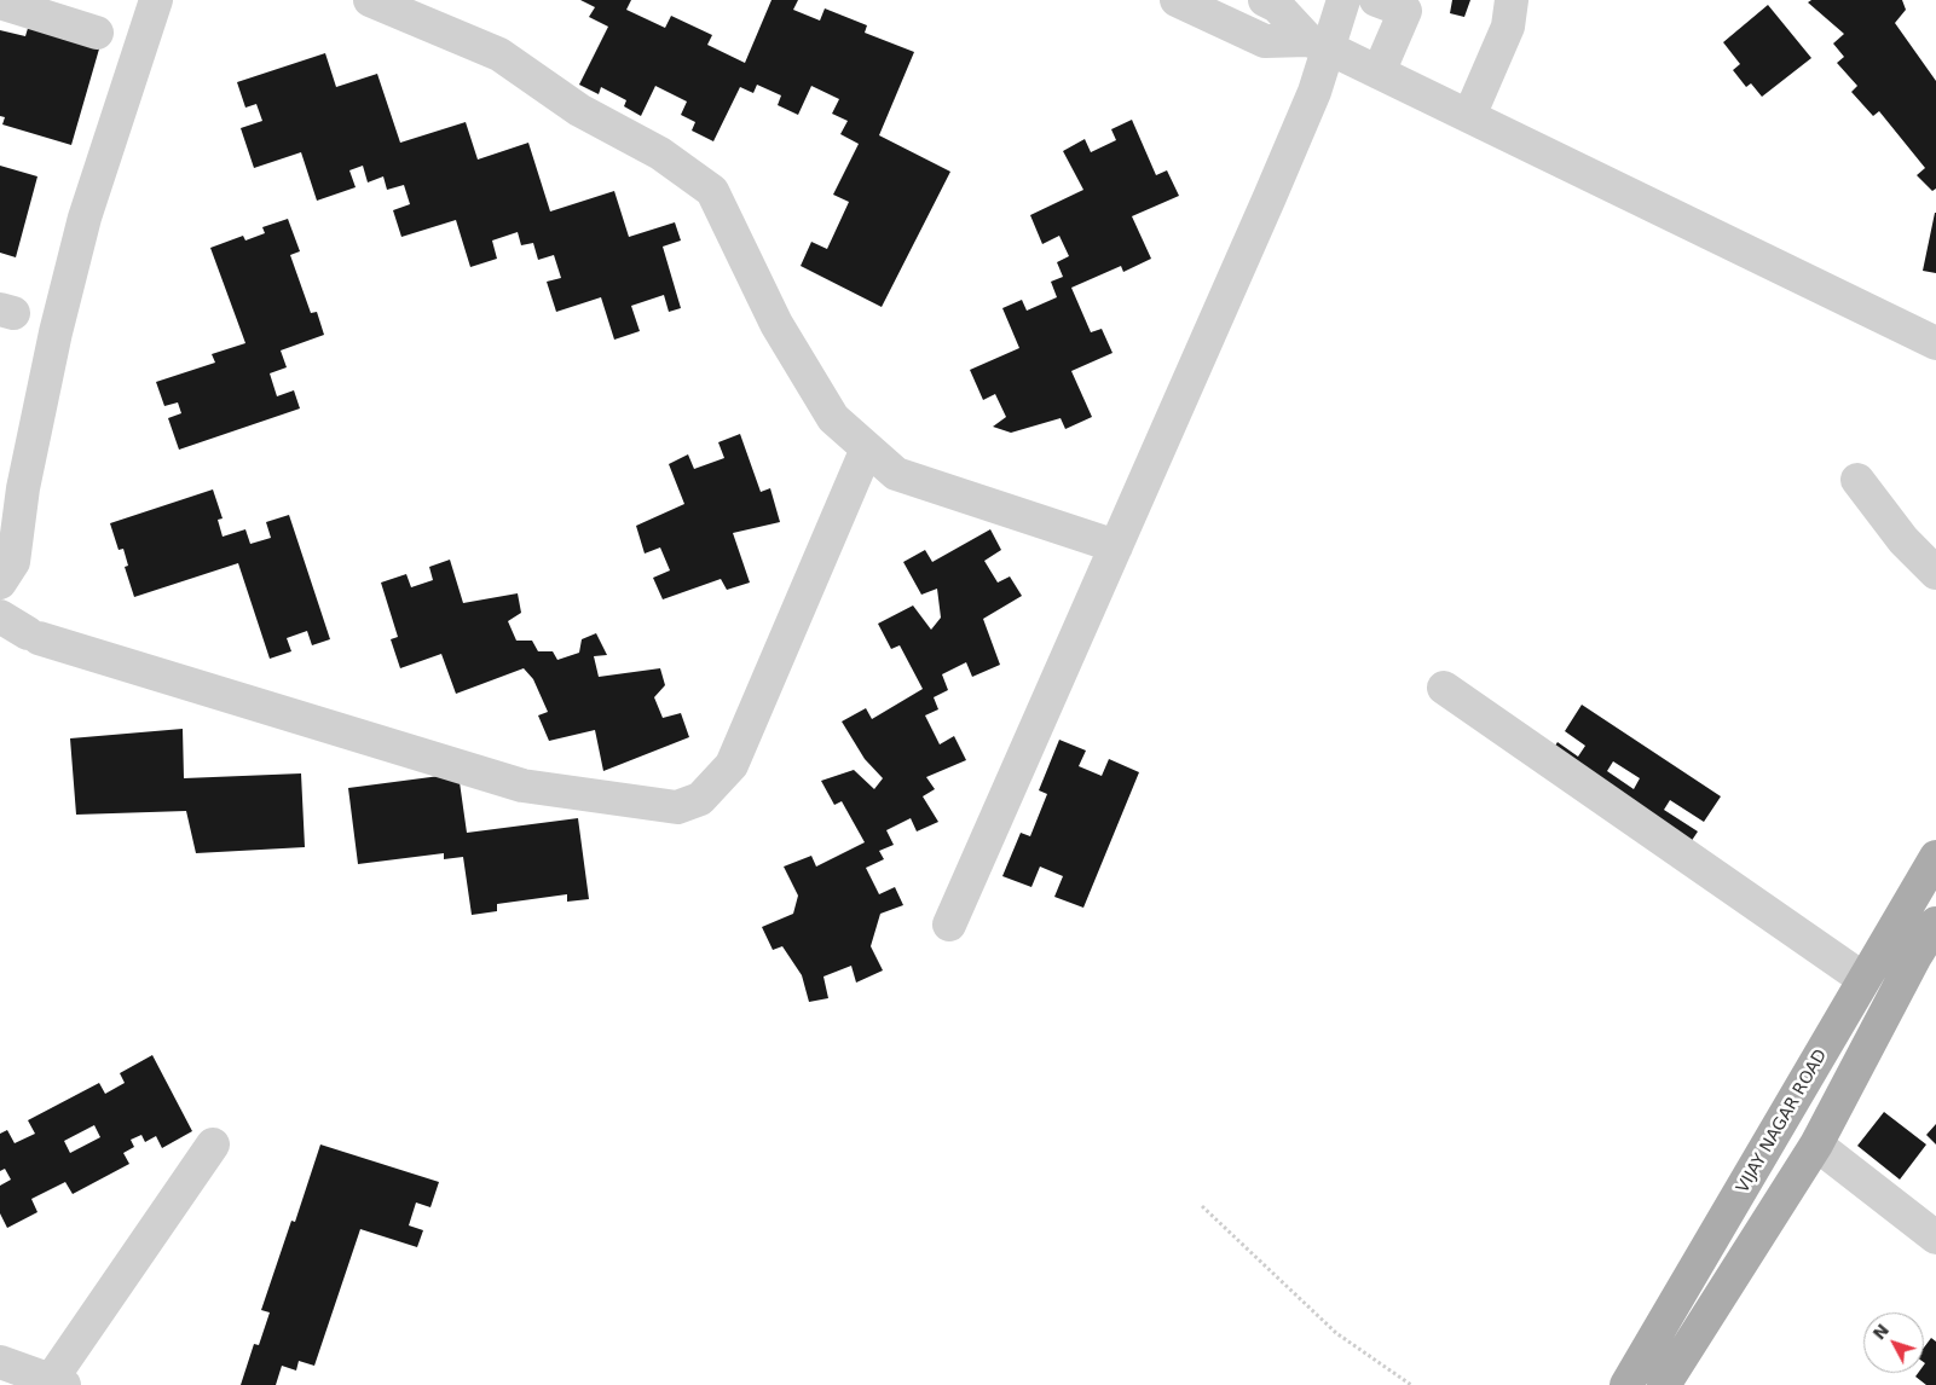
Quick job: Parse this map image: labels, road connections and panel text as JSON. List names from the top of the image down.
{
  "streets": {
    "main road": ["VIJAY NAGAR ROAD"]
  },
  "north": "top left"
}
